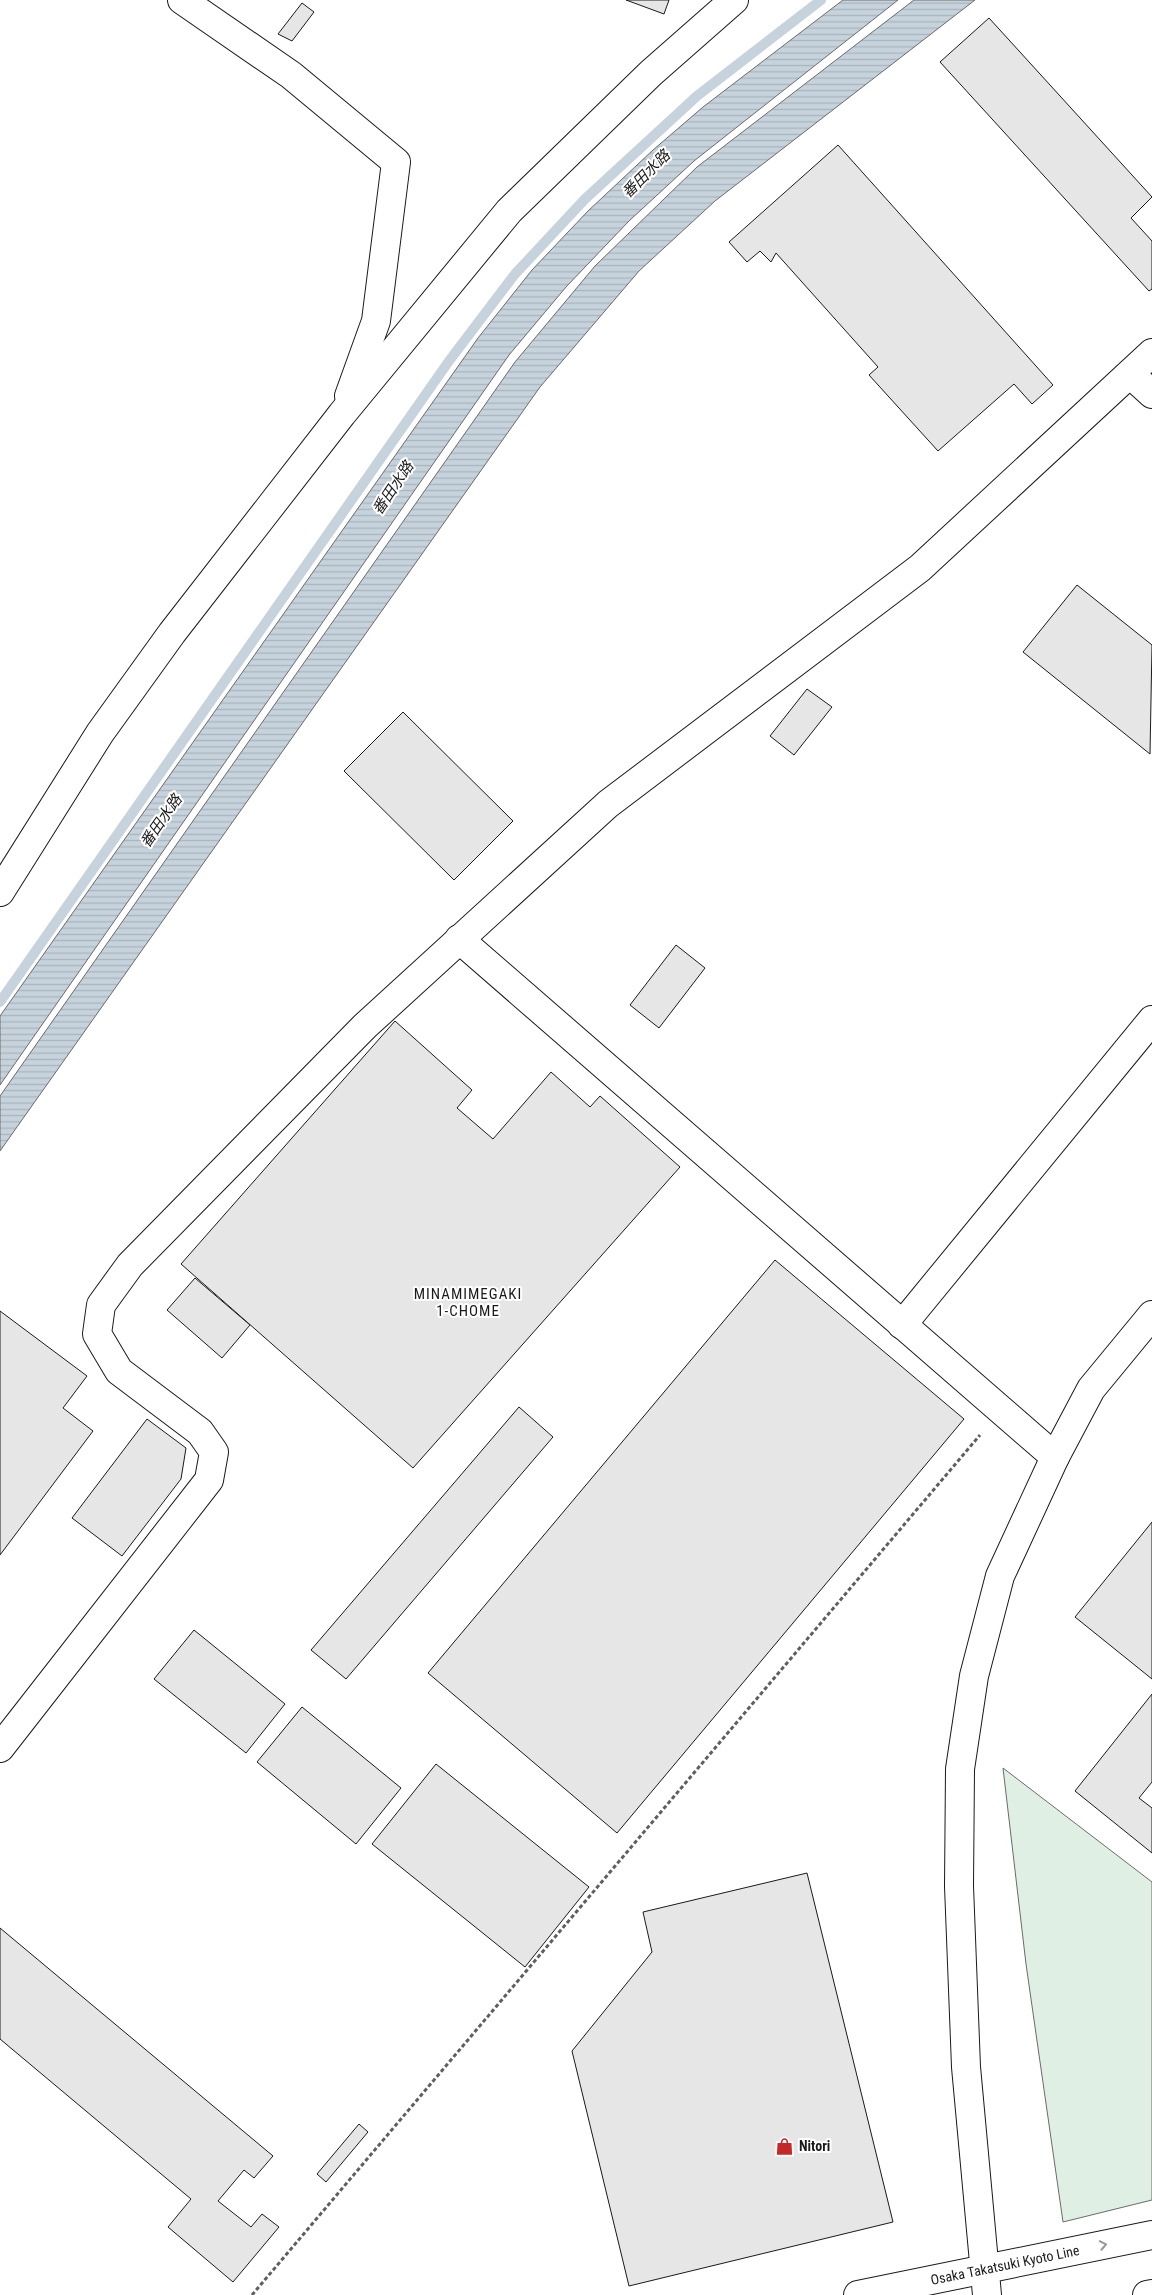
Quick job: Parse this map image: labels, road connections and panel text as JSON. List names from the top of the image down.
{
  "streets": {
    "street": ["Osaka Takatsuki Kyoto Line"]
  },
  "one_way": ["Osaka Takatsuki Kyoto Line"],
  "districts": ["MINAMIMEGAKI 1-CHOME"],
  "water": ["番田水路"],
  "places": {
    "shop": ["Nitori"]
  }
}
